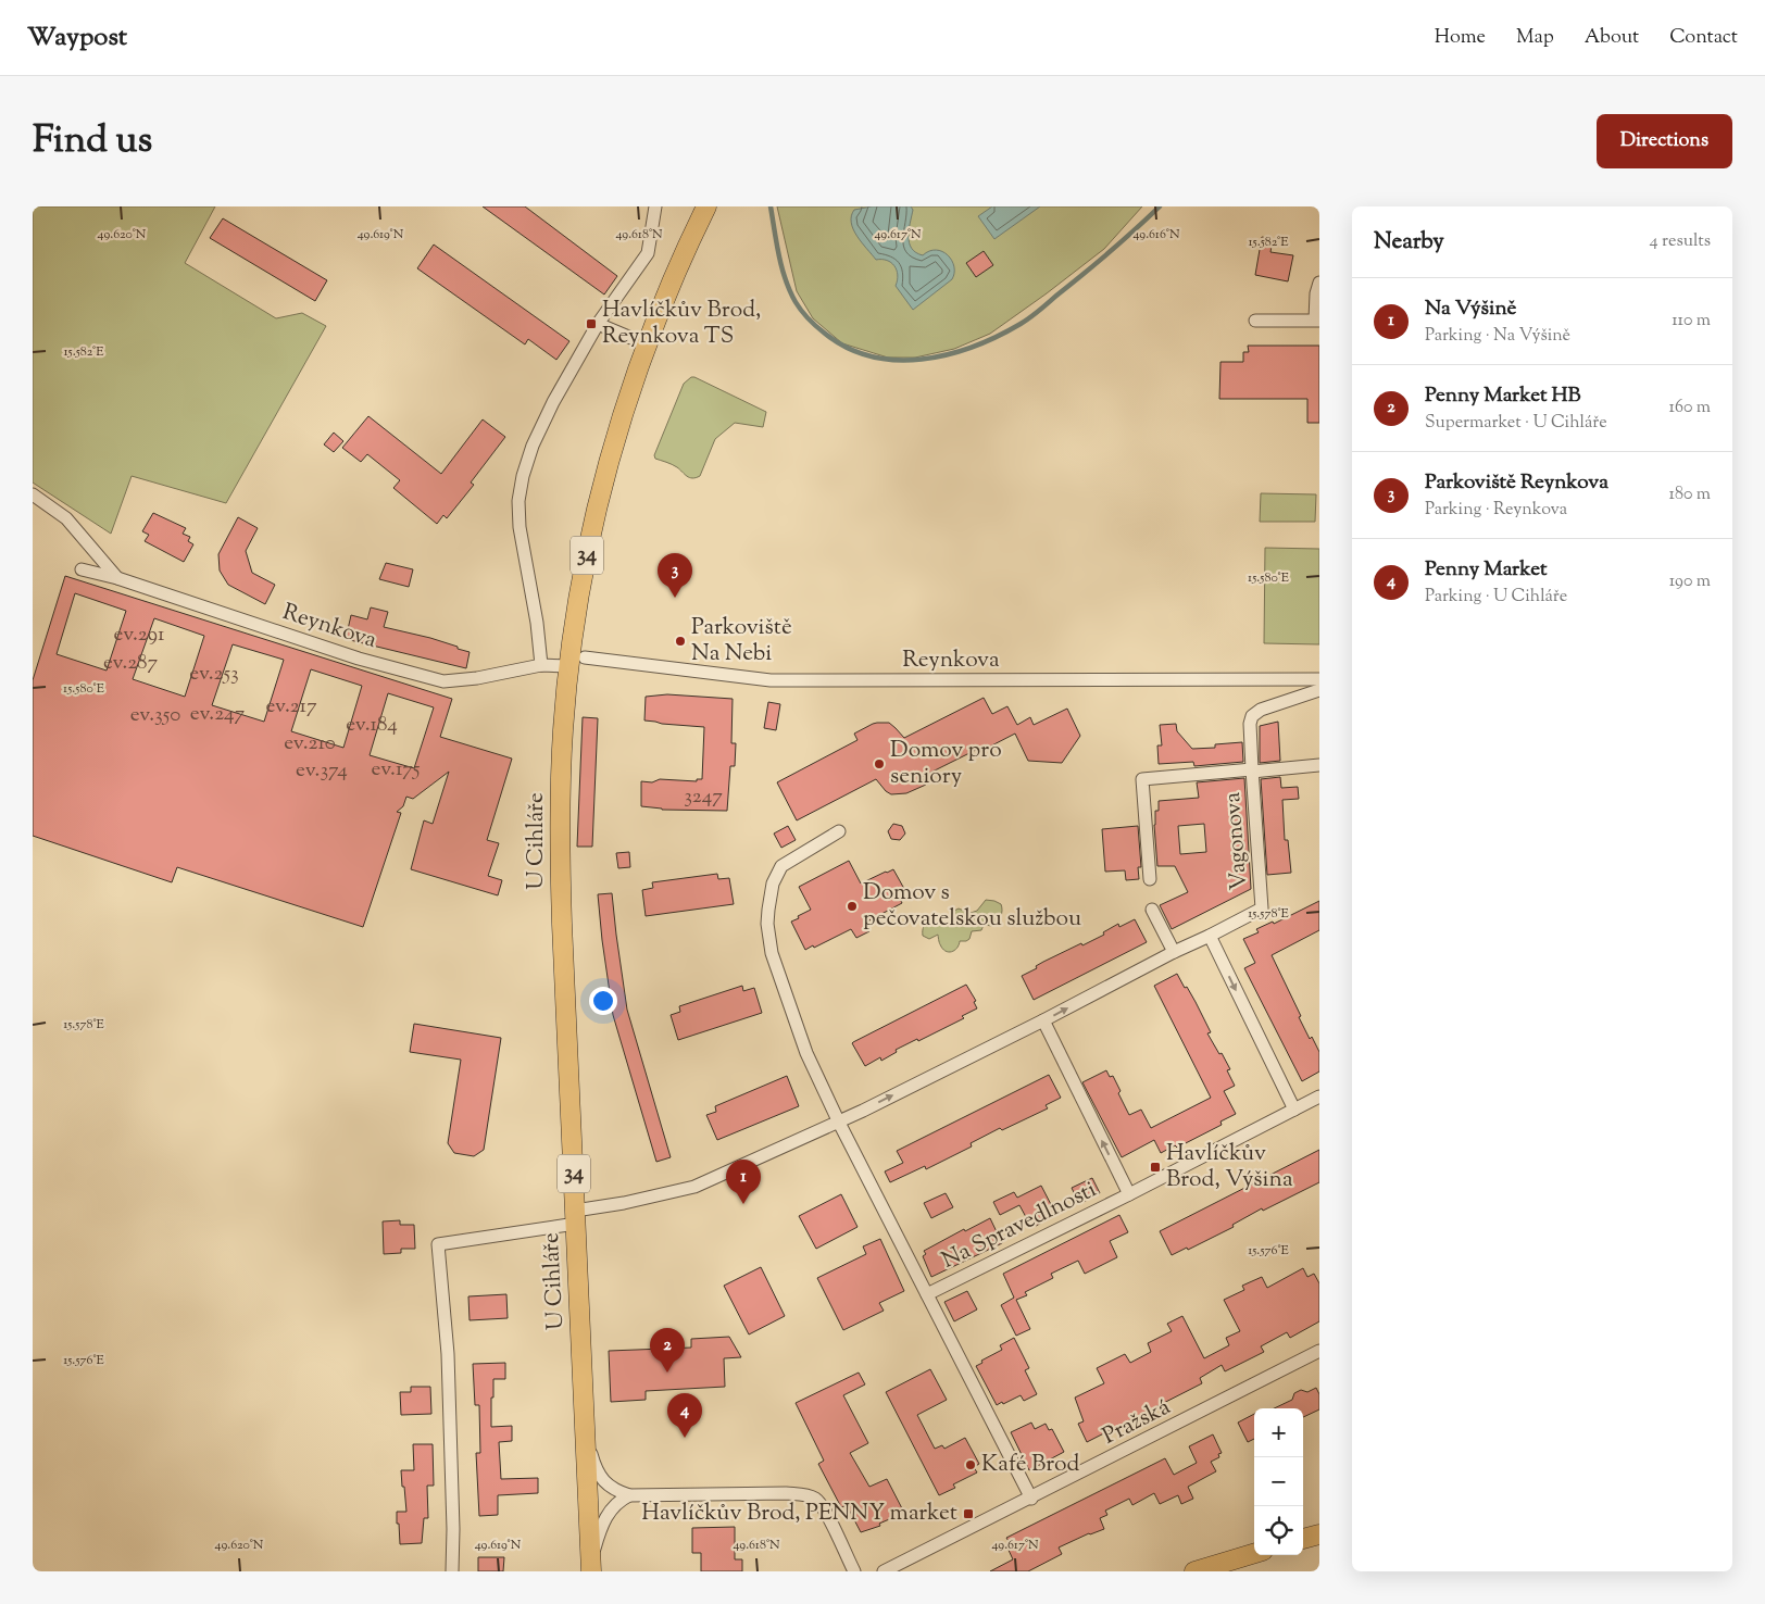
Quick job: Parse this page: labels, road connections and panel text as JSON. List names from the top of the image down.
{
  "streets": {
    "main road": ["34", "U Cihláře"],
    "street": [
      "Reynkova",
      "Vagonova",
      "Na Spravedlnosti",
      "Pražská"
    ]
  },
  "crossings": [
    ["Reynkova", "U Cihláře"]
  ],
  "places": {
    "transit": ["Havlíčkův Brod, Reynkova TS", "Havlíčkův Brod, Výšina", "Havlíčkův Brod, PENNY market"],
    "other": [
      "Parkoviště Na Nebi",
      "Domov pro seniory",
      "Domov s pečovatelskou službou",
      "Kafé Brod"
    ]
  },
  "house_numbers": [
    "ev.291",
    "ev.287",
    "ev.253",
    "ev.217",
    "ev.247",
    "ev.350",
    "ev.184",
    "ev.210",
    "ev.175",
    "ev.374",
    "3247"
  ],
  "page": {
    "header": "Waypost",
    "nav": [
      "Home",
      "Map",
      "About",
      "Contact"
    ],
    "title": "Find us",
    "buttons": "Directions",
    "heading": ["Nearby", "4 results"],
    "list": [
      {
        "mark": "1",
        "name": "Na Výšině",
        "note": "Parking · Na Výšině",
        "value": "110 m"
      },
      {
        "mark": "2",
        "name": "Penny Market HB",
        "note": "Supermarket · U Cihláře",
        "value": "160 m"
      },
      {
        "mark": "3",
        "name": "Parkoviště Reynkova",
        "note": "Parking · Reynkova",
        "value": "180 m"
      },
      {
        "mark": "4",
        "name": "Penny Market",
        "note": "Parking · U Cihláře",
        "value": "190 m"
      }
    ],
    "pins": [
      "3",
      "1",
      "2",
      "4"
    ],
    "map_buttons": ["+", "−"]
  },
  "coordinates": [
    "49.620°N",
    "49.619°N",
    "49.618°N",
    "49.617°N",
    "49.616°N",
    "15.582°E",
    "15.580°E",
    "15.578°E",
    "15.576°E"
  ]
}
